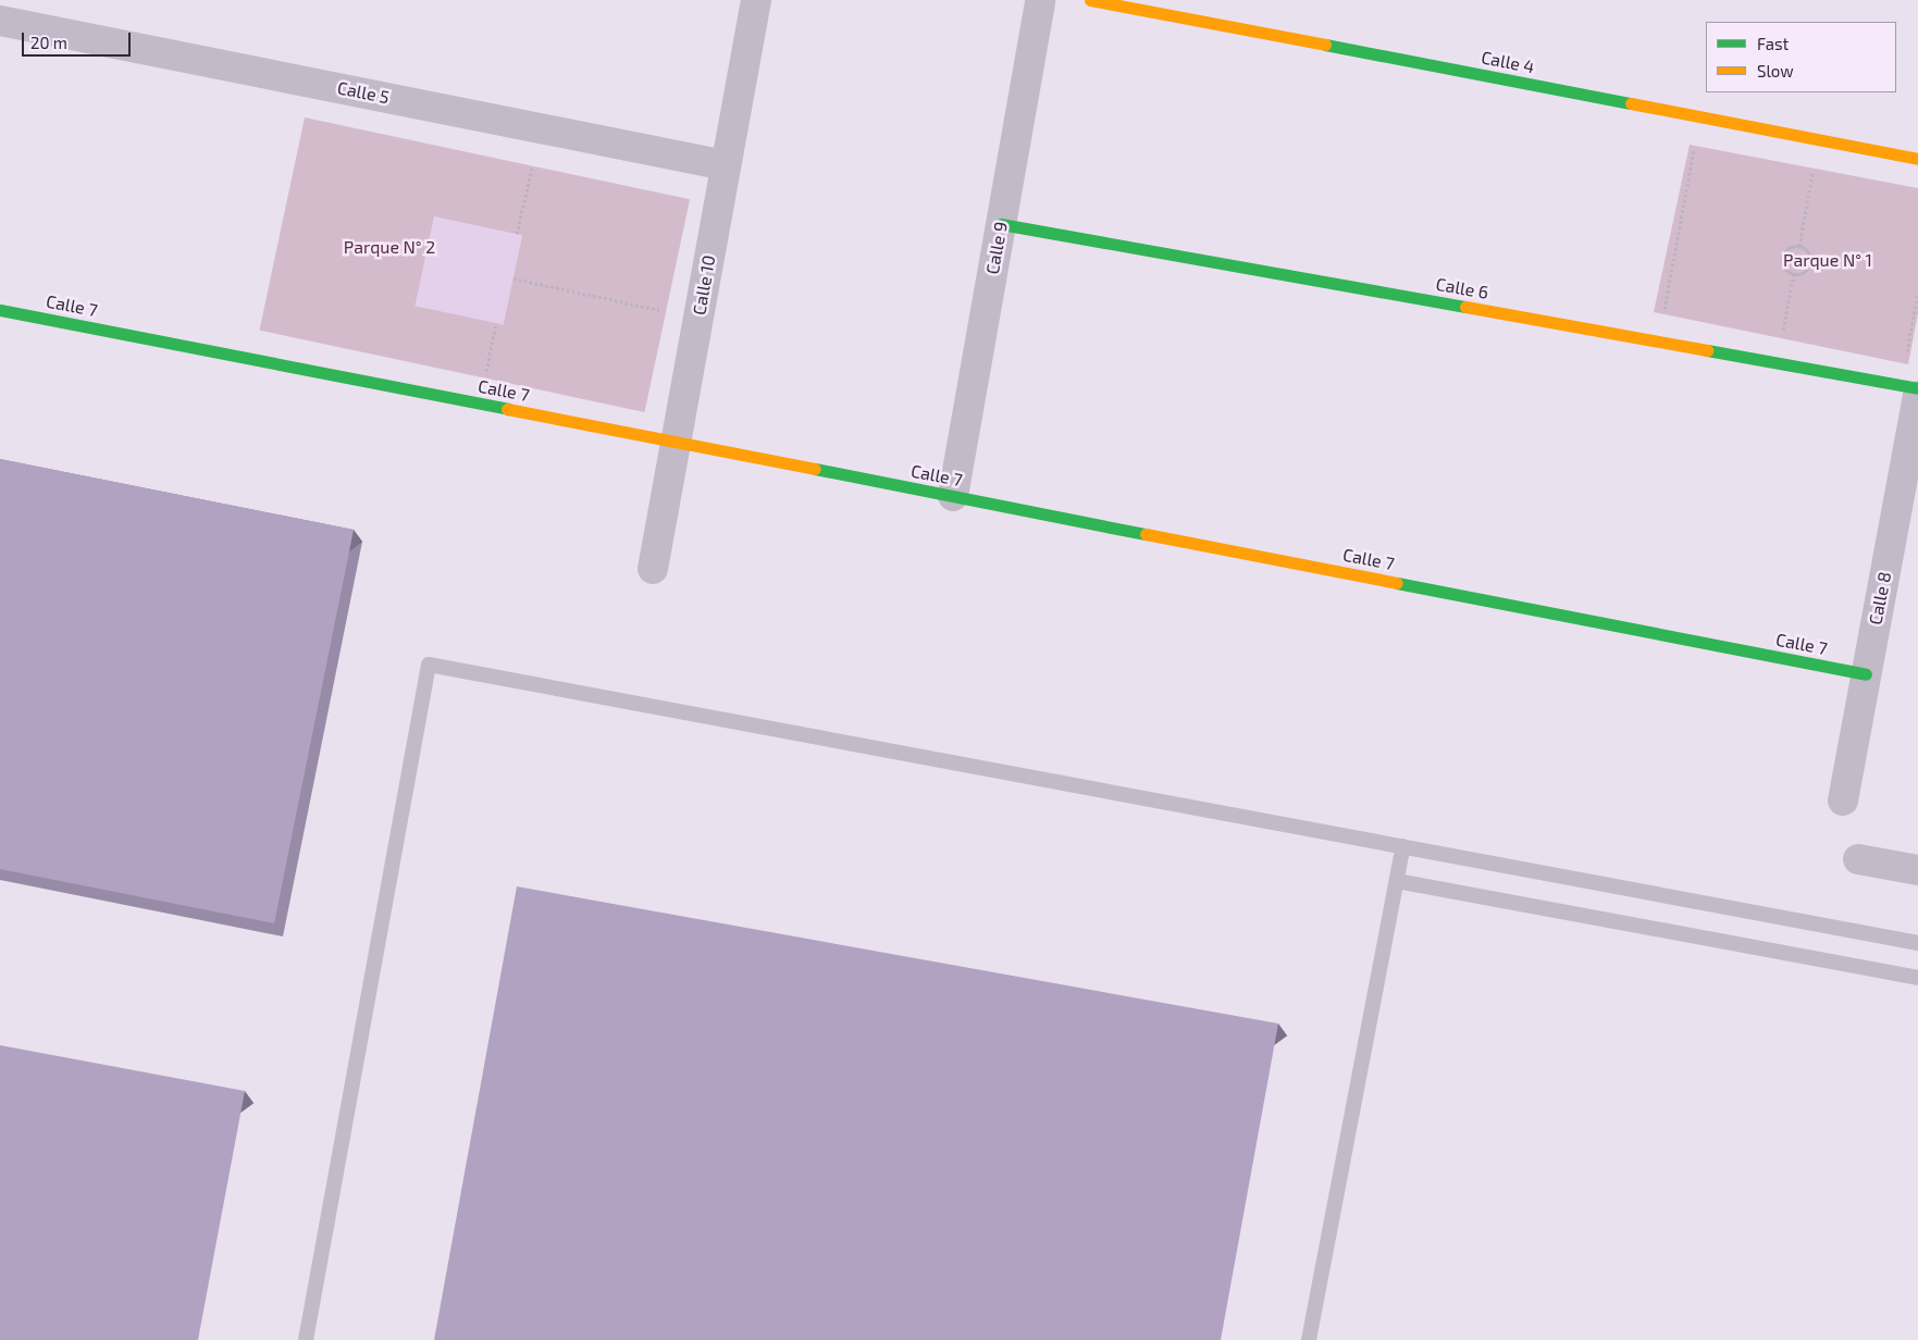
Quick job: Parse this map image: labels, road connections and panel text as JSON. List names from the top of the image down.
{
  "streets": {
    "street": [
      "Calle 4",
      "Calle 5",
      "Calle 9",
      "Calle 10",
      "Calle 6",
      "Calle 7",
      "Calle 8"
    ]
  },
  "crossings": [
    ["Calle 5", "Calle 10"],
    ["Calle 9", "Calle 6"],
    ["Calle 9", "Calle 7"],
    ["Calle 10", "Calle 7"],
    ["Calle 7", "Calle 8"]
  ],
  "parks": ["Parque N° 2", "Parque N° 1"],
  "legend": ["Fast", "Slow"],
  "scale_bar": "20 m"
}
